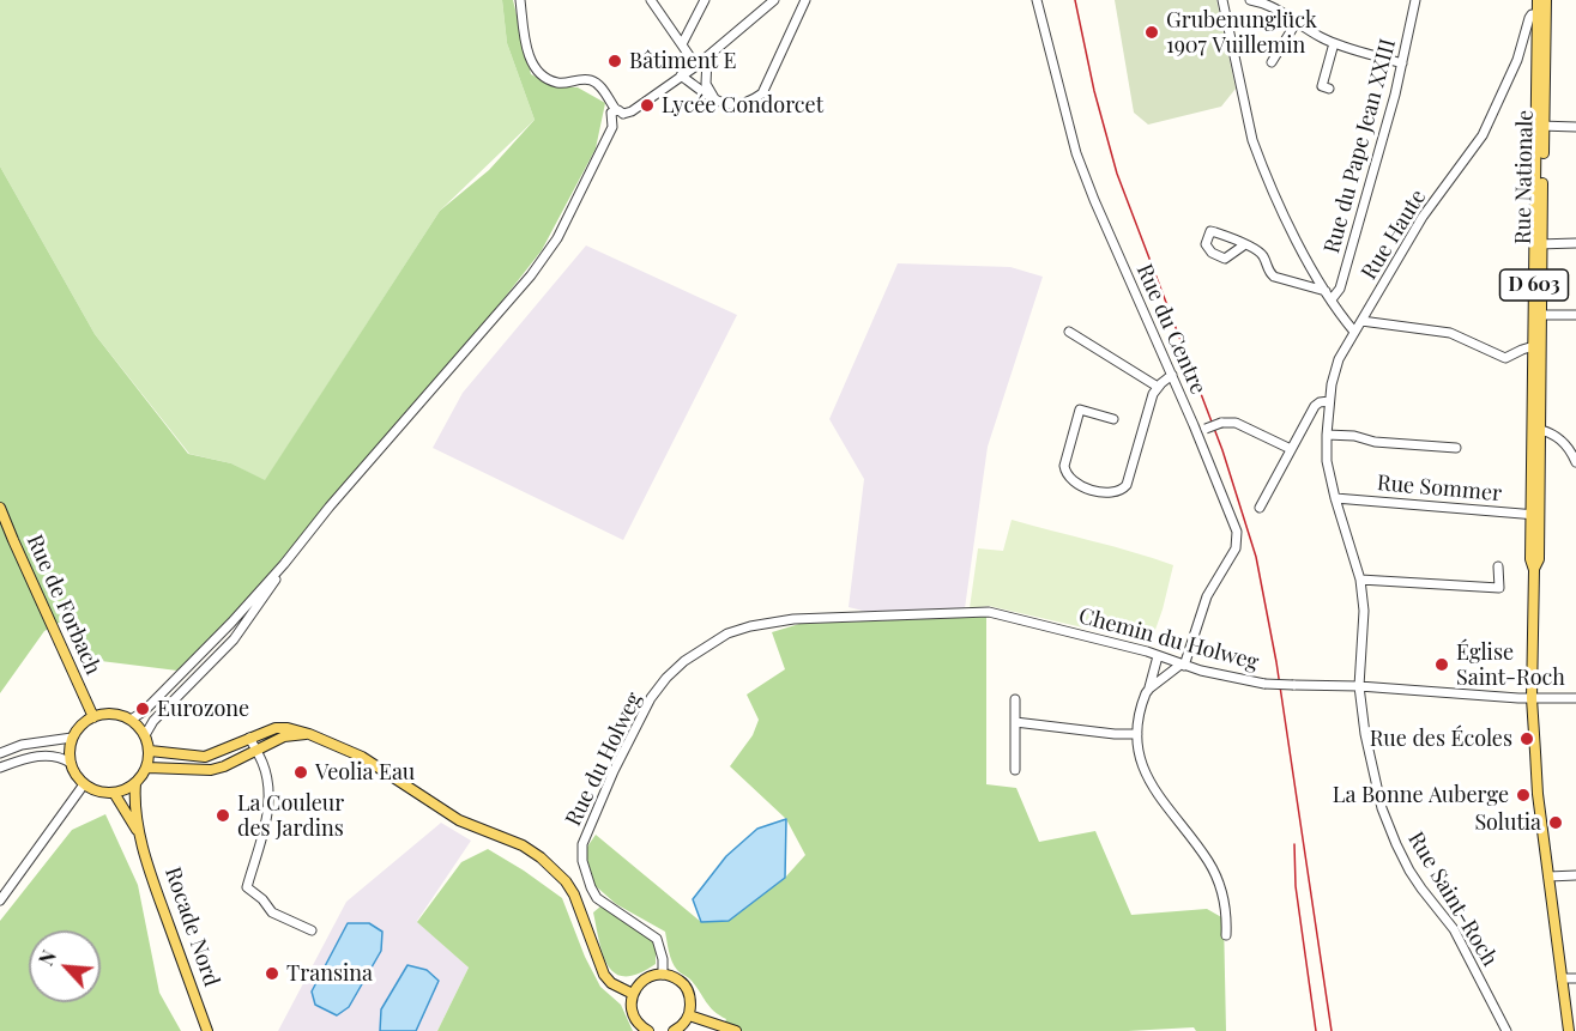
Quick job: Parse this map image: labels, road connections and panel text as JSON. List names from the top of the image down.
{
  "streets": {
    "main road": [
      "Rue Nationale",
      "D 603",
      "Rue de Forbach",
      "Rocade Nord"
    ],
    "street": [
      "Rue du Pape Jean XXIII",
      "Rue Haute",
      "Rue du Centre",
      "Rue Sommer",
      "Chemin du Holweg",
      "Rue du Holweg",
      "Rue Saint-Roch"
    ]
  },
  "crossings": [
    ["Rue Nationale", "Rue Haute"],
    ["Rue Nationale", "Rue Sommer"],
    ["Rue Haute", "Rue Saint-Roch"],
    ["Rue du Centre", "Chemin du Holweg"],
    ["Rue Sommer", "Rue Saint-Roch"],
    ["Chemin du Holweg", "Rue du Holweg"],
    ["Chemin du Holweg", "Rue Saint-Roch"]
  ],
  "places": [
    "Grubenunglück 1907 Vuillemin",
    "Bâtiment E",
    "Lycée Condorcet",
    "Église Saint-Roch",
    "Eurozone",
    "Rue des Écoles",
    "Veolia Eau",
    "La Bonne Auberge",
    "La Couleur des Jardins",
    "Solutia",
    "Transina"
  ],
  "north": "top left"
}
